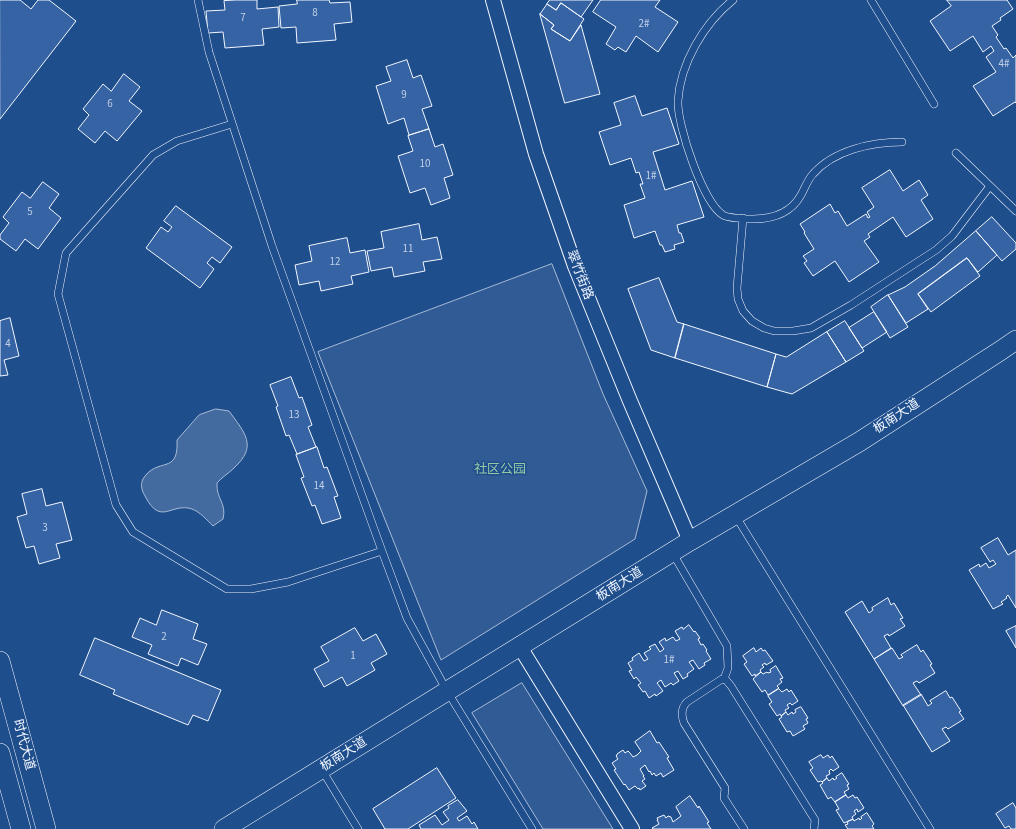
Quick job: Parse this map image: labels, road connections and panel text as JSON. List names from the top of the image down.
{
  "streets": {
    "main road": ["板南大道", "时代大道"],
    "street": ["翠竹街路"]
  },
  "crossings": [
    ["翠竹街路", "板南大道"]
  ],
  "parks": ["社区公园"],
  "house_numbers": [
    "8",
    "7",
    "2#",
    "4#",
    "9",
    "6",
    "10",
    "1#",
    "5",
    "11",
    "12",
    "4",
    "13",
    "14",
    "3",
    "2",
    "1",
    "1#"
  ]
}
